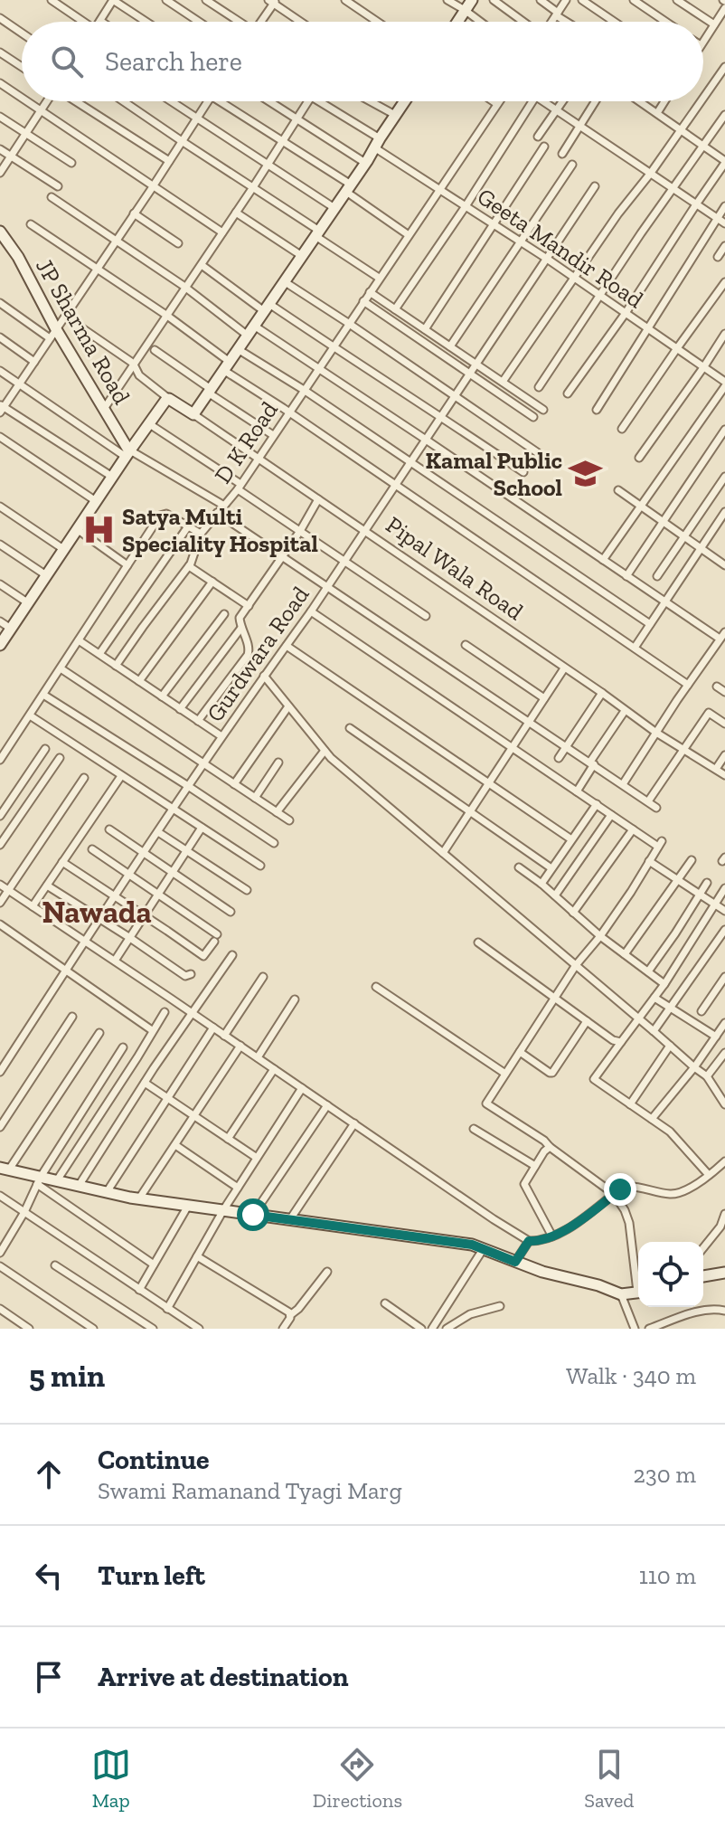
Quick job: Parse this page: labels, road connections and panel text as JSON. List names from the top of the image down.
{
  "streets": {
    "street": [
      "Geeta Mandir Road",
      "JP Sharma Road",
      "D K Road",
      "Pipal Wala Road",
      "Gurdwara Road"
    ]
  },
  "crossings": [
    ["Geeta Mandir Road", "D K Road"],
    ["Geeta Mandir Road", "Gurdwara Road"],
    ["D K Road", "Pipal Wala Road"],
    ["Pipal Wala Road", "Gurdwara Road"]
  ],
  "districts": ["Nawada"],
  "places": {
    "school or university": ["Kamal Public School"],
    "hospital": ["Satya Multi Speciality Hospital"]
  },
  "page": {
    "search": "Search here",
    "heading": ["5 min", "Walk · 340 m"],
    "list": [
      ["Continue", "Swami Ramanand Tyagi Marg", "230 m"],
      ["Turn left", "110 m"],
      "Arrive at destination"
    ],
    "nav": ["Map", "Directions", "Saved"]
  }
}
